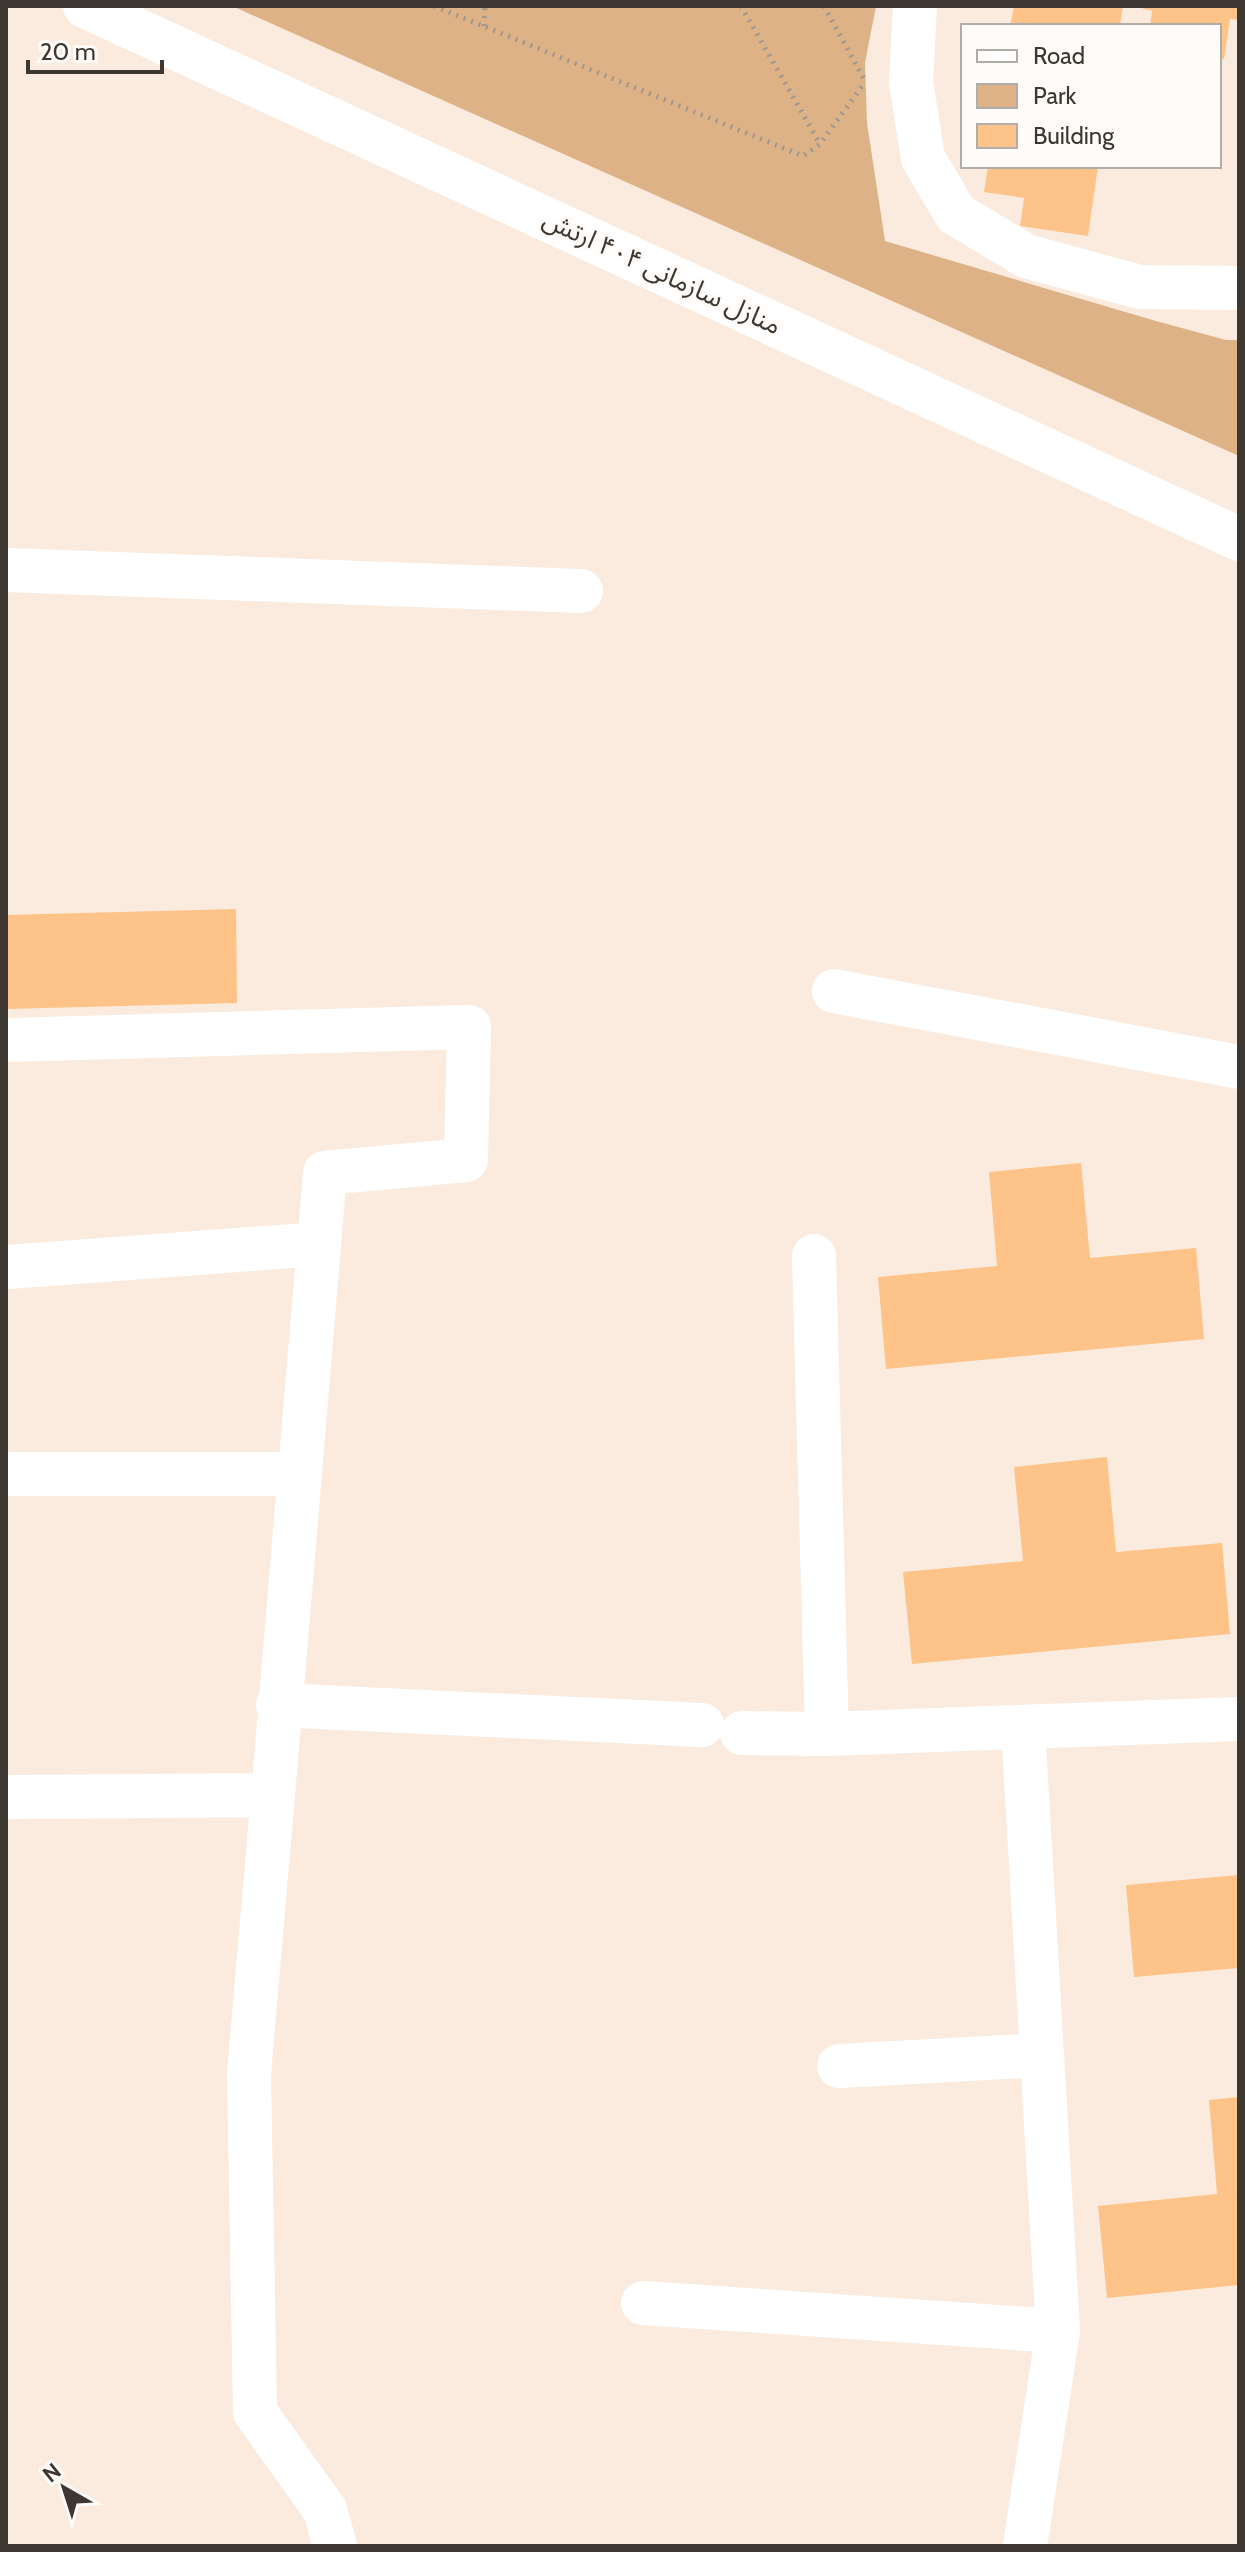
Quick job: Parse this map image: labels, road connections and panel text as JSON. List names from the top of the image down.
{
  "streets": {
    "street": ["منازل سازمانی ۴۰۴ ارتش"]
  },
  "legend": ["Road", "Park", "Building"],
  "scale_bar": "20 m",
  "north": "top left"
}
